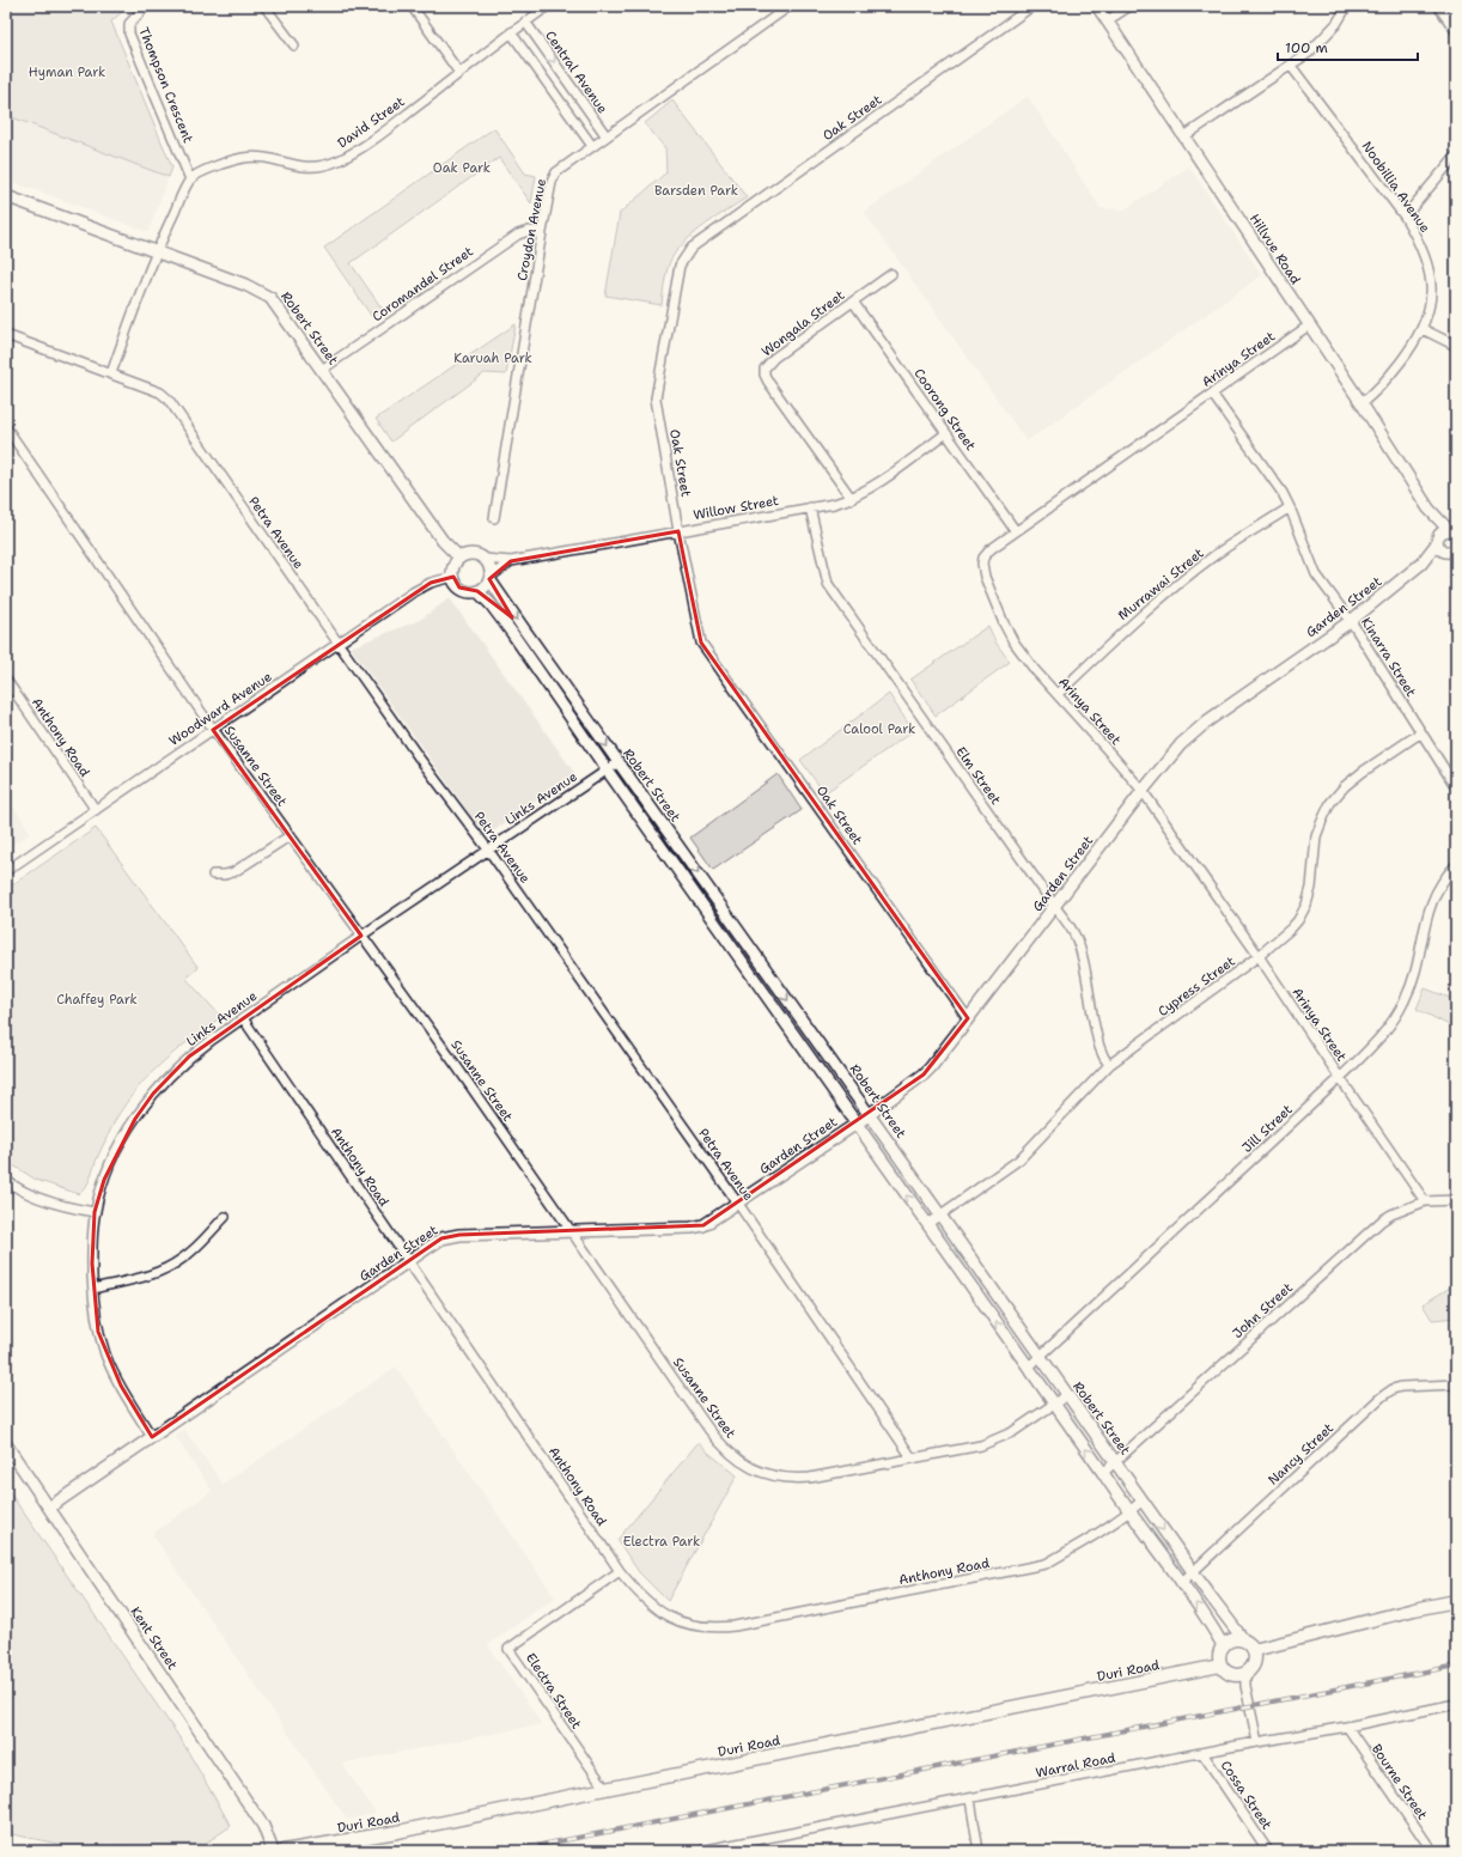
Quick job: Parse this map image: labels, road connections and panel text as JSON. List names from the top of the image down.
{
  "streets": {
    "main road": ["Duri Road"],
    "street": [
      "Central Avenue",
      "Thompson Crescent",
      "Oak Street",
      "David Street",
      "Noobillia Avenue",
      "Croydon Avenue",
      "Hillvue Road",
      "Coromandel Street",
      "Wongala Street",
      "Robert Street",
      "Arinya Street",
      "Coorong Street",
      "Willow Street",
      "Petra Avenue",
      "Murrawai Street",
      "Garden Street",
      "Kinarra Street",
      "Woodward Avenue",
      "Anthony Road",
      "Susanne Street",
      "Elm Street",
      "Links Avenue",
      "Cypress Street",
      "Jill Street",
      "John Street",
      "Nancy Street",
      "Kent Street",
      "Electra Street",
      "Warral Road",
      "Bourne Street",
      "Cossa Street"
    ]
  },
  "crossings": [
    ["Central Avenue", "David Street"],
    ["Central Avenue", "Croydon Avenue"],
    ["Thompson Crescent", "David Street"],
    ["Oak Street", "Willow Street"],
    ["Oak Street", "Garden Street"],
    ["Noobillia Avenue", "Hillvue Road"],
    ["Croydon Avenue", "Coromandel Street"],
    ["Hillvue Road", "Arinya Street"],
    ["Hillvue Road", "Garden Street"],
    ["Coromandel Street", "Robert Street"],
    ["Wongala Street", "Coorong Street"],
    ["Wongala Street", "Willow Street"],
    ["Robert Street", "Willow Street"],
    ["Robert Street", "Garden Street"],
    ["Robert Street", "Woodward Avenue"],
    ["Robert Street", "Anthony Road"],
    ["Robert Street", "Susanne Street"],
    ["Robert Street", "Links Avenue"],
    ["Robert Street", "Cypress Street"],
    ["Robert Street", "Jill Street"],
    ["Robert Street", "John Street"],
    ["Robert Street", "Nancy Street"],
    ["Robert Street", "Duri Road"],
    ["Arinya Street", "Coorong Street"],
    ["Arinya Street", "Murrawai Street"],
    ["Arinya Street", "Garden Street"],
    ["Arinya Street", "Kinarra Street"],
    ["Arinya Street", "Cypress Street"],
    ["Arinya Street", "Jill Street"],
    ["Arinya Street", "John Street"],
    ["Coorong Street", "Willow Street"],
    ["Willow Street", "Woodward Avenue"],
    ["Willow Street", "Elm Street"],
    ["Petra Avenue", "Garden Street"],
    ["Petra Avenue", "Woodward Avenue"],
    ["Petra Avenue", "Susanne Street"],
    ["Petra Avenue", "Links Avenue"],
    ["Murrawai Street", "Kinarra Street"],
    ["Garden Street", "Kinarra Street"],
    ["Garden Street", "Anthony Road"],
    ["Garden Street", "Susanne Street"],
    ["Garden Street", "Elm Street"],
    ["Garden Street", "Links Avenue"],
    ["Garden Street", "Kent Street"],
    ["Kinarra Street", "Cypress Street"],
    ["Woodward Avenue", "Anthony Road"],
    ["Woodward Avenue", "Susanne Street"],
    ["Anthony Road", "Links Avenue"],
    ["Anthony Road", "Electra Street"],
    ["Susanne Street", "Links Avenue"],
    ["Elm Street", "Cypress Street"],
    ["Duri Road", "Electra Street"],
    ["Warral Road", "Bourne Street"],
    ["Warral Road", "Cossa Street"]
  ],
  "parks": [
    "Hyman Park",
    "Oak Park",
    "Barsden Park",
    "Karuah Park",
    "Calool Park",
    "Chaffey Park",
    "Electra Park"
  ],
  "scale_bar": "100 m"
}
